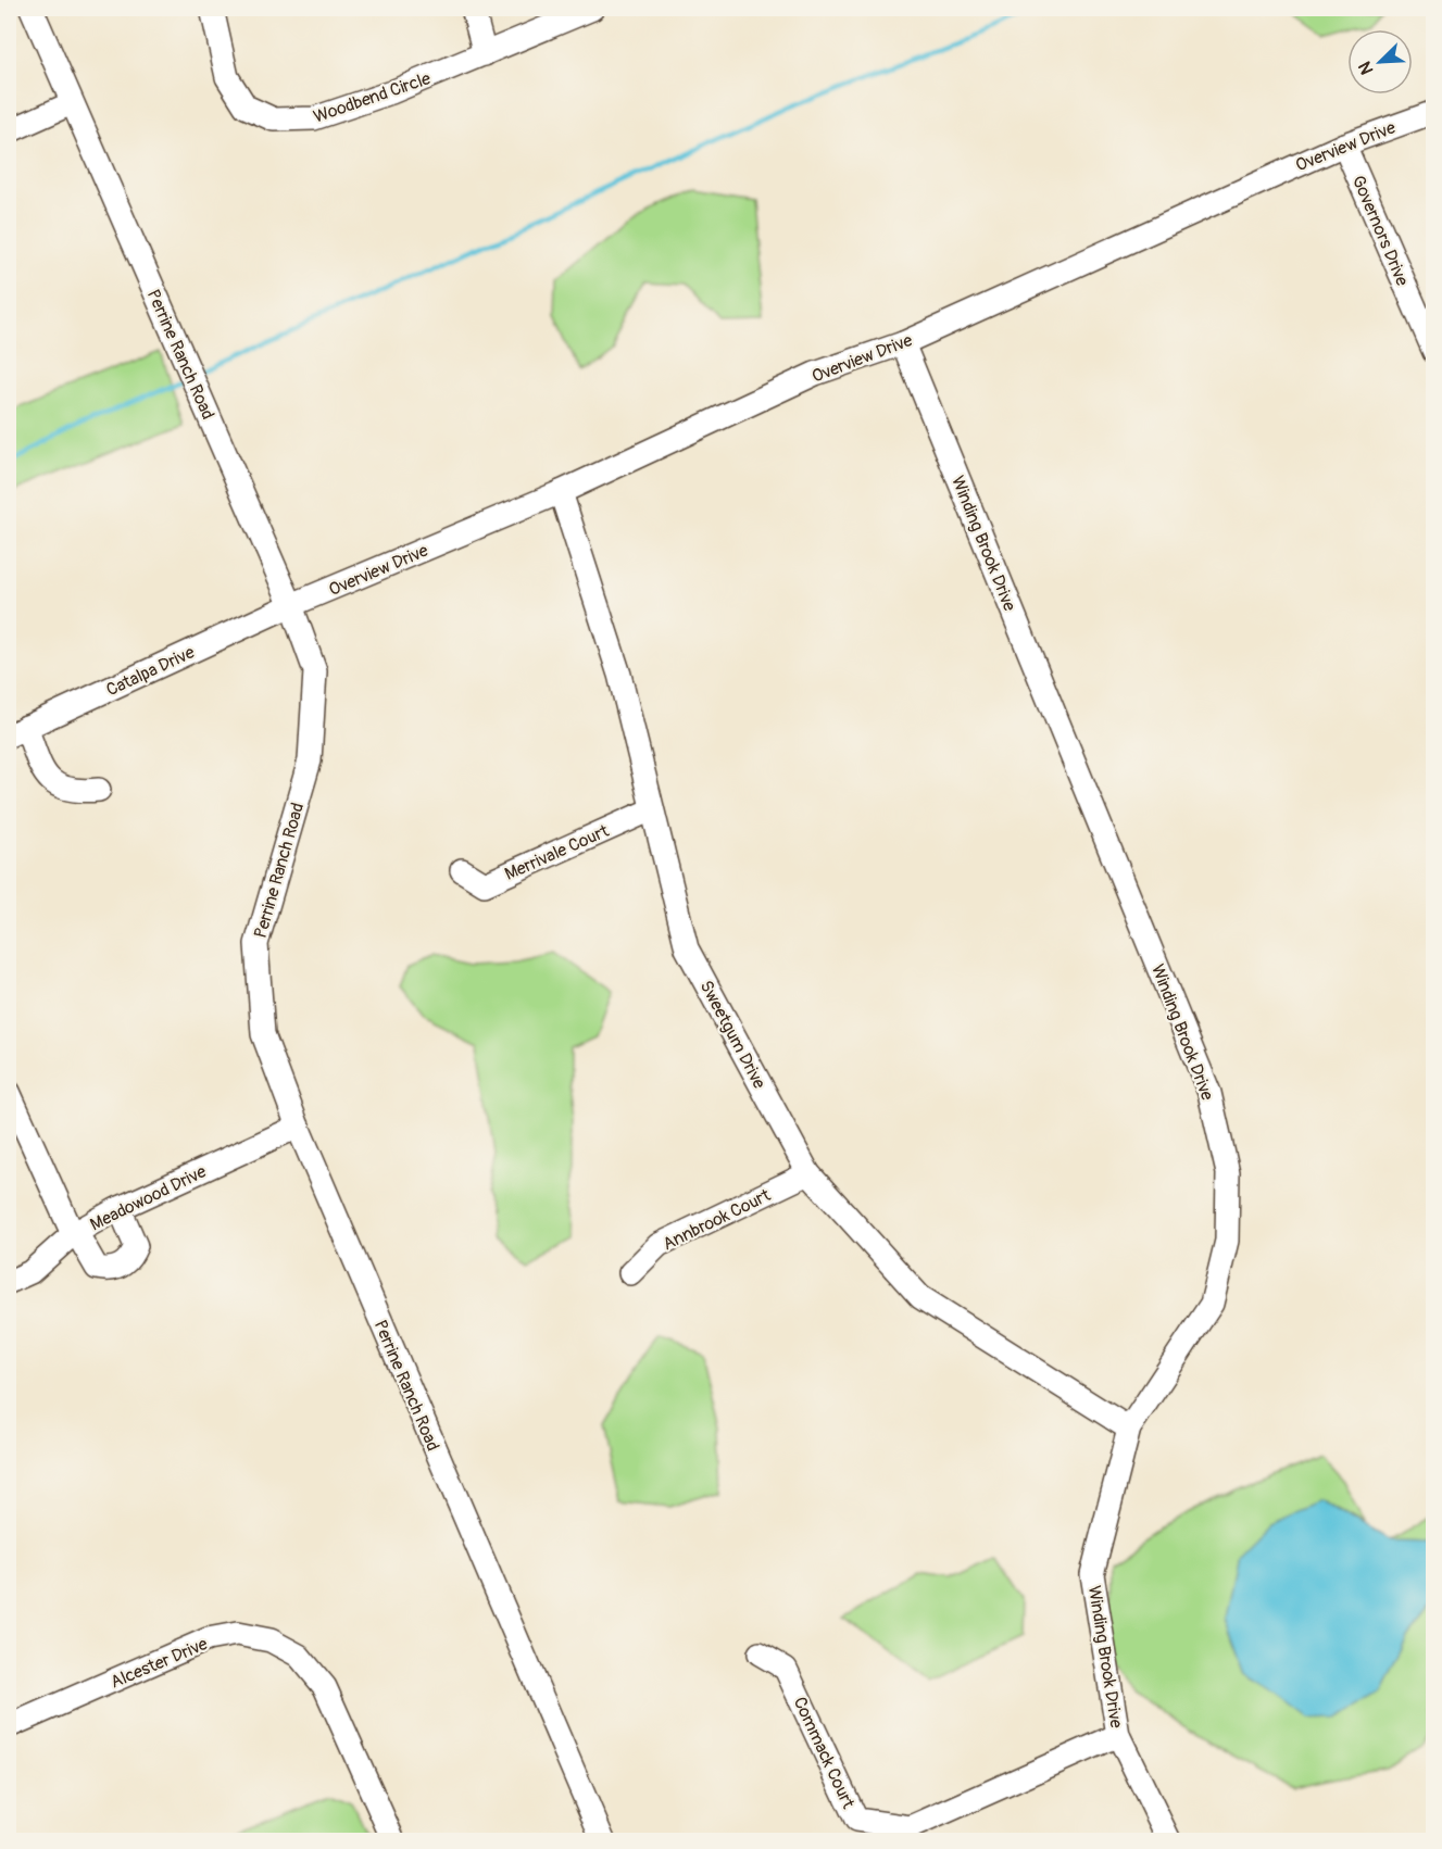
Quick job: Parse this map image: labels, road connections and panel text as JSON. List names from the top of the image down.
{
  "streets": {
    "street": [
      "Woodbend Circle",
      "Overview Drive",
      "Governors Drive",
      "Perrine Ranch Road",
      "Winding Brook Drive",
      "Catalpa Drive",
      "Merrivale Court",
      "Sweetgum Drive",
      "Meadowood Drive",
      "Annbrook Court",
      "Alcester Drive",
      "Commack Court"
    ]
  },
  "crossings": [
    ["Overview Drive", "Governors Drive"],
    ["Overview Drive", "Perrine Ranch Road"],
    ["Overview Drive", "Winding Brook Drive"],
    ["Overview Drive", "Catalpa Drive"],
    ["Overview Drive", "Sweetgum Drive"],
    ["Perrine Ranch Road", "Catalpa Drive"],
    ["Perrine Ranch Road", "Meadowood Drive"],
    ["Winding Brook Drive", "Sweetgum Drive"],
    ["Winding Brook Drive", "Commack Court"],
    ["Merrivale Court", "Sweetgum Drive"],
    ["Sweetgum Drive", "Annbrook Court"]
  ],
  "north": "bottom left"
}
